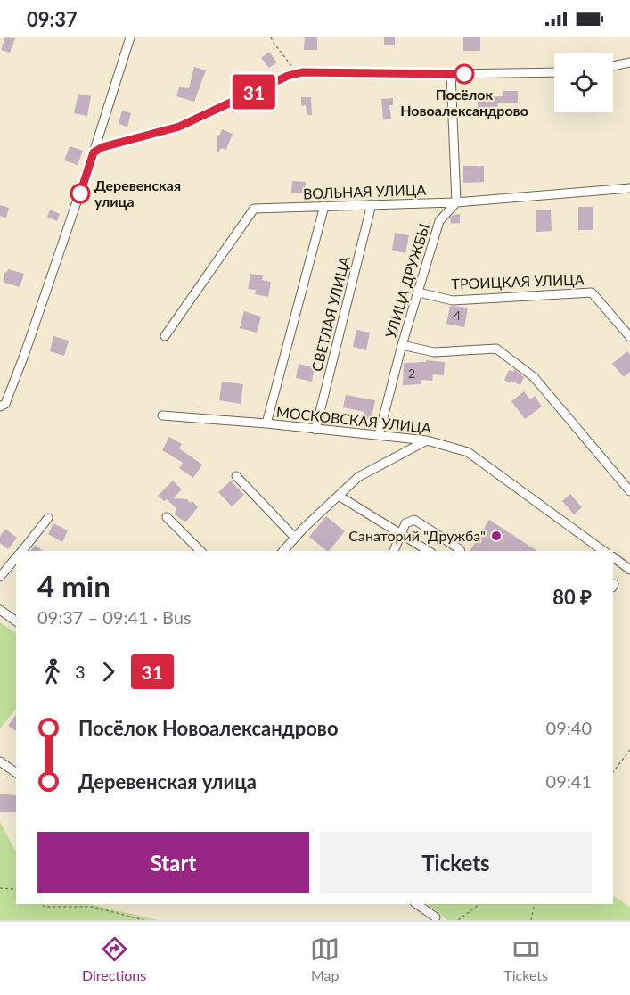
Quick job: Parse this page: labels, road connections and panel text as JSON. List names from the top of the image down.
{
  "streets": {
    "street": [
      "ВОЛЬНАЯ УЛИЦА",
      "УЛИЦА ДРУЖБЫ",
      "ТРОИЦКАЯ УЛИЦА",
      "СВЕТЛАЯ УЛИЦА",
      "МОСКОВСКАЯ УЛИЦА"
    ]
  },
  "crossings": [
    ["ВОЛЬНАЯ УЛИЦА", "УЛИЦА ДРУЖБЫ"],
    ["ВОЛЬНАЯ УЛИЦА", "СВЕТЛАЯ УЛИЦА"],
    ["УЛИЦА ДРУЖБЫ", "ТРОИЦКАЯ УЛИЦА"],
    ["УЛИЦА ДРУЖБЫ", "МОСКОВСКАЯ УЛИЦА"],
    ["СВЕТЛАЯ УЛИЦА", "МОСКОВСКАЯ УЛИЦА"]
  ],
  "places": ["Посёлок Новоалександрово", "Деревенская улица", "Санаторий \"Дружба\""],
  "lines": ["bus line 31"],
  "house_numbers": ["4", "2"],
  "page": {
    "status": "09:37",
    "on_map": "31",
    "heading": ["4 min", "09:37 – 09:41 · Bus", "80 ₽"],
    "legs": ["3", "31"],
    "list": [
      {
        "name": "Посёлок Новоалександрово",
        "value": "09:40"
      },
      {
        "name": "Деревенская улица",
        "value": "09:41"
      }
    ],
    "buttons": ["Start", "Tickets"],
    "tabs": ["Directions", "Map", "Tickets"]
  }
}
